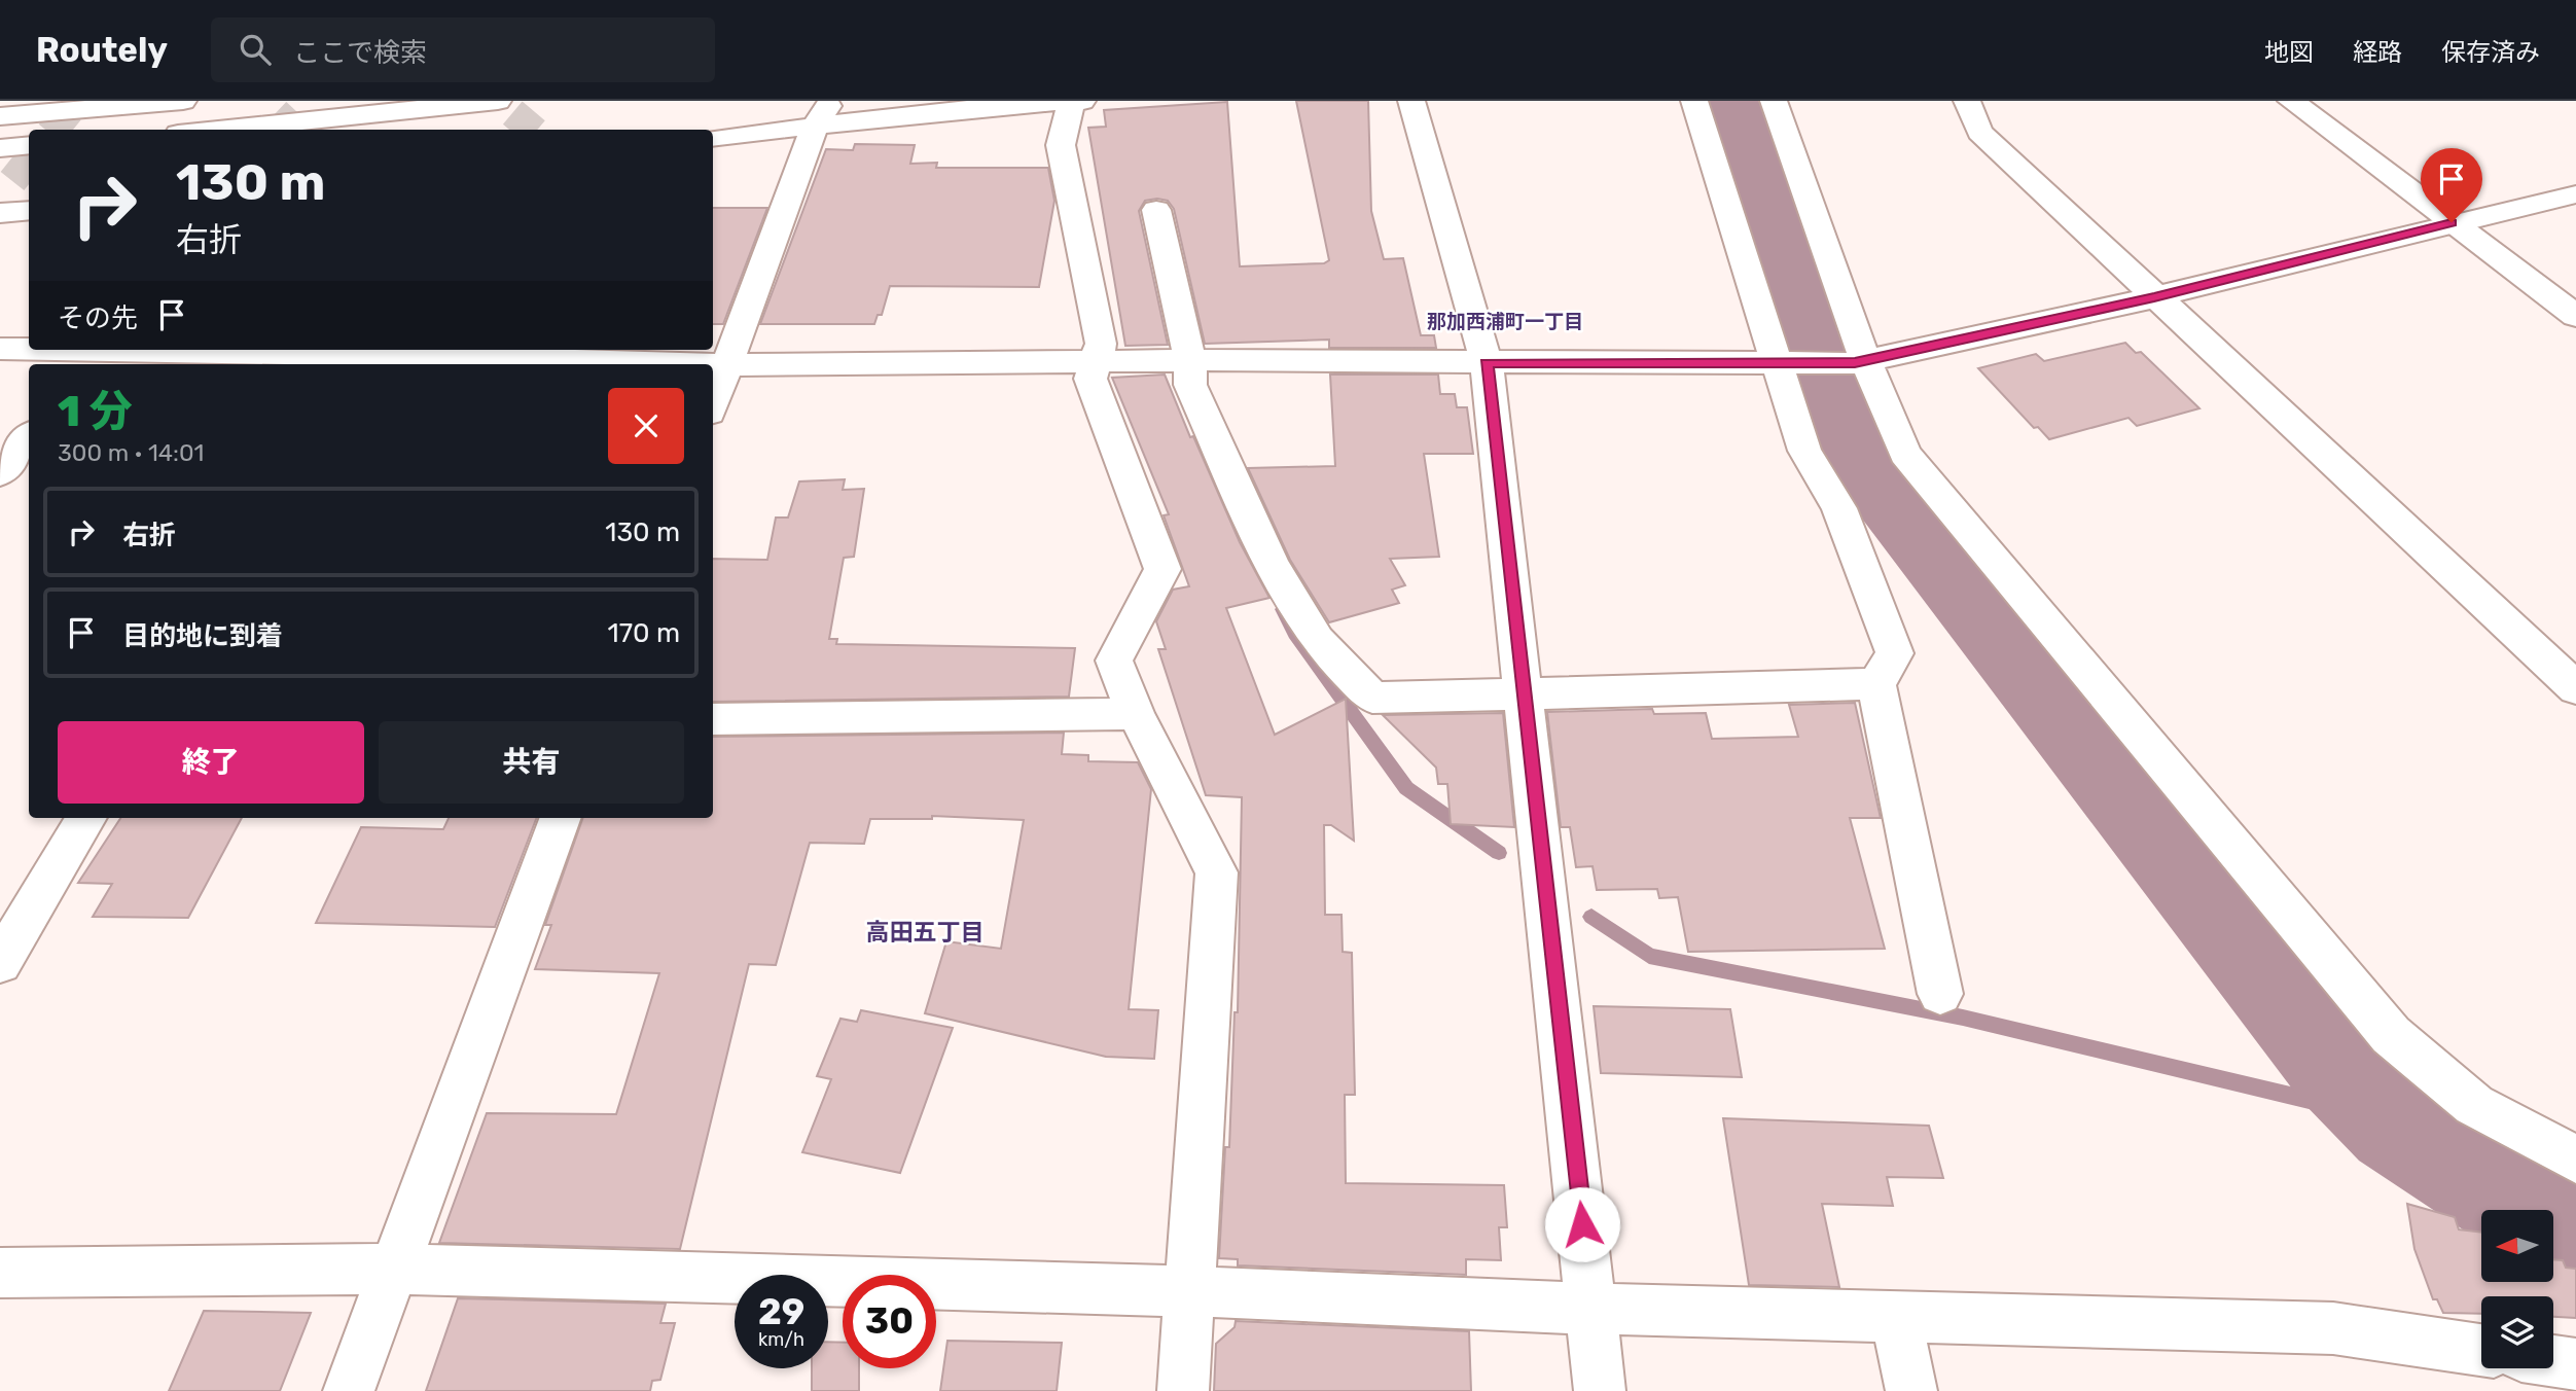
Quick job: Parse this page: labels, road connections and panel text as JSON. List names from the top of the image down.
{
  "districts": ["那加西浦町一丁目", "高田五丁目"],
  "north": "left",
  "page": {
    "header": "Routely",
    "search": "ここで検索",
    "nav": ["地図", "経路", "保存済み"],
    "turn": ["130 m", "右折"],
    "then": "その先",
    "heading": ["1 分", "300 m · 14:01"],
    "list": [
      {
        "name": "右折",
        "value": "130 m"
      },
      {
        "name": "目的地に到着",
        "value": "170 m"
      }
    ],
    "buttons": ["終了", "共有"],
    "speed": "29 km/h",
    "limit": "30"
  }
}
